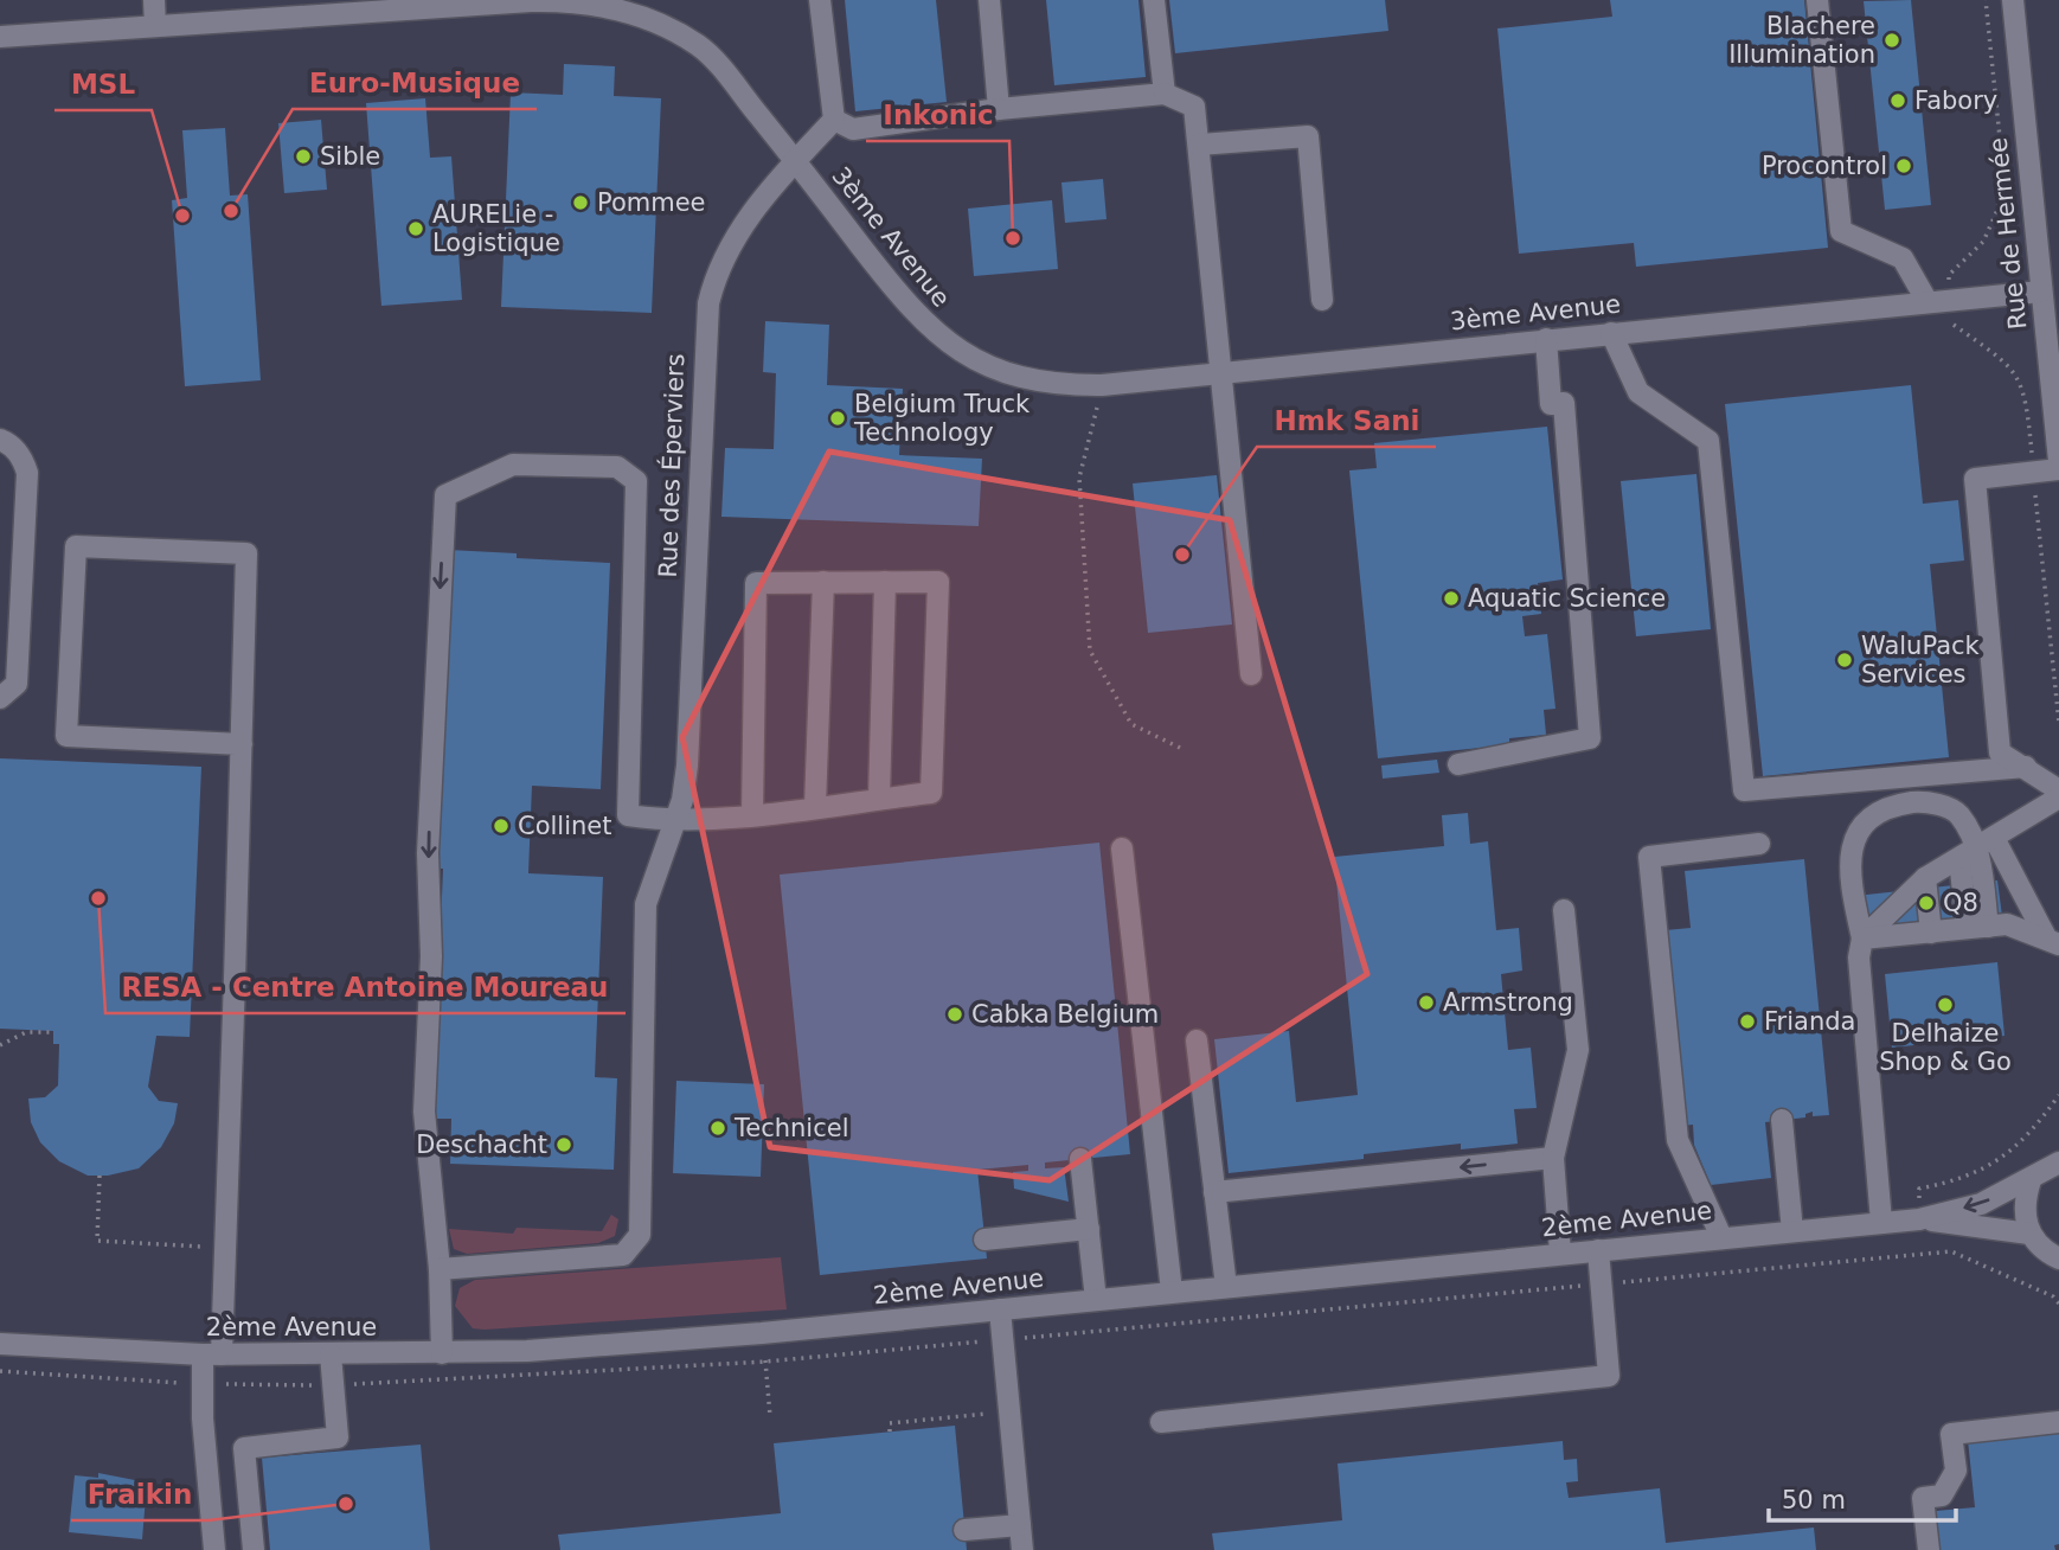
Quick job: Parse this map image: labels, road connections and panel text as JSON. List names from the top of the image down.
{
  "streets": {
    "street": [
      "Rue de Hermée",
      "3ème Avenue",
      "Rue des Éperviers",
      "2ème Avenue"
    ]
  },
  "crossings": [
    ["Rue de Hermée", "3ème Avenue"],
    ["3ème Avenue", "Rue des Éperviers"]
  ],
  "places": [
    "Blachere Illumination",
    "Fabory",
    "Sible",
    "Procontrol",
    "Pommee",
    "Euro-Musique",
    "MSL",
    "AURELie - Logistique",
    "Inkonic",
    "Belgium Truck Technology",
    "Hmk Sani",
    "Aquatic Science",
    "WaluPack Services",
    "Collinet",
    "RESA - Centre Antoine Moureau",
    "Q8",
    "Armstrong",
    "Delhaize Shop & Go",
    "Cabka Belgium",
    "Frianda",
    "Technicel",
    "Deschacht",
    "Fraikin"
  ],
  "scale_bar": "50 m"
}
